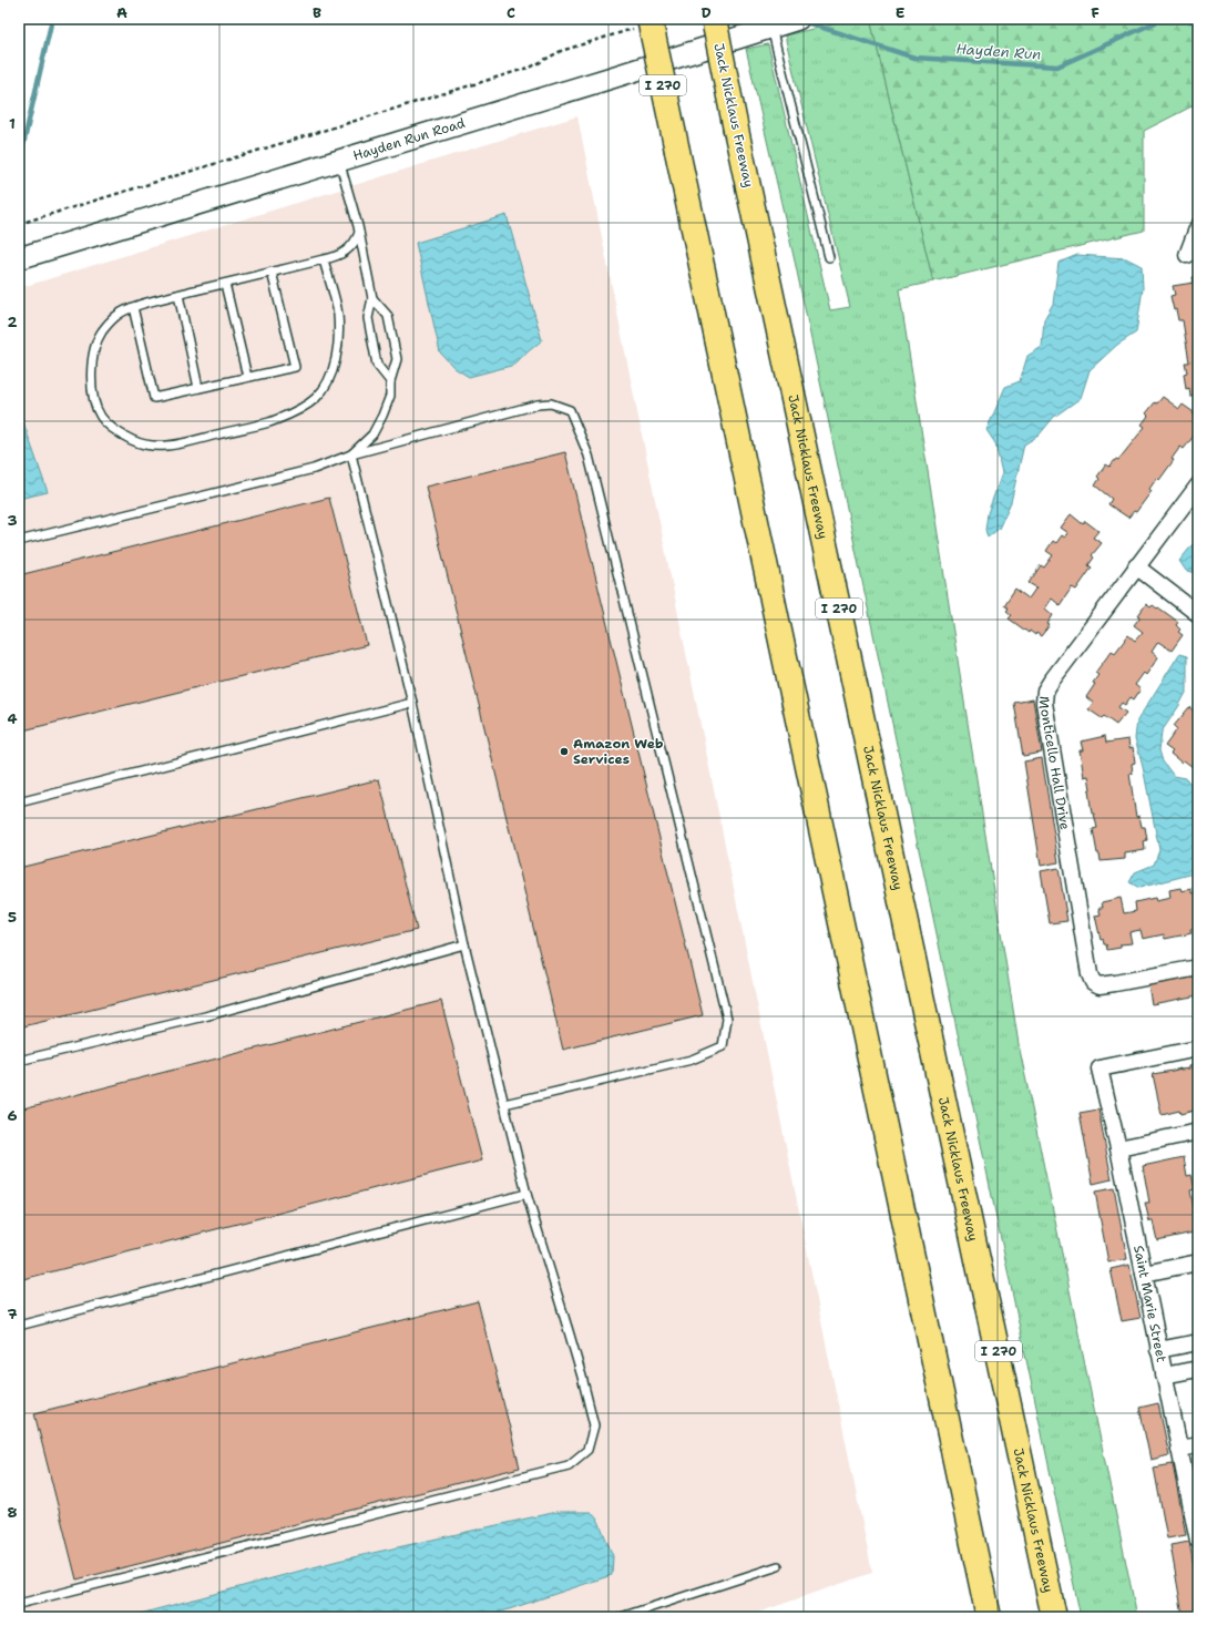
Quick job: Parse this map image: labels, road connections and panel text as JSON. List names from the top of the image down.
{
  "streets": {
    "highway": ["I 270", "Jack Nicklaus Freeway"],
    "main road": ["Hayden Run Road"],
    "street": ["Monticello Hall Drive", "Saint Marie Street"]
  },
  "water": ["Hayden Run"],
  "places": ["Amazon Web Services"],
  "grid": {
    "columns": [
      "A",
      "B",
      "C",
      "D",
      "E",
      "F"
    ],
    "rows": [
      "1",
      "2",
      "3",
      "4",
      "5",
      "6",
      "7",
      "8"
    ]
  }
}
